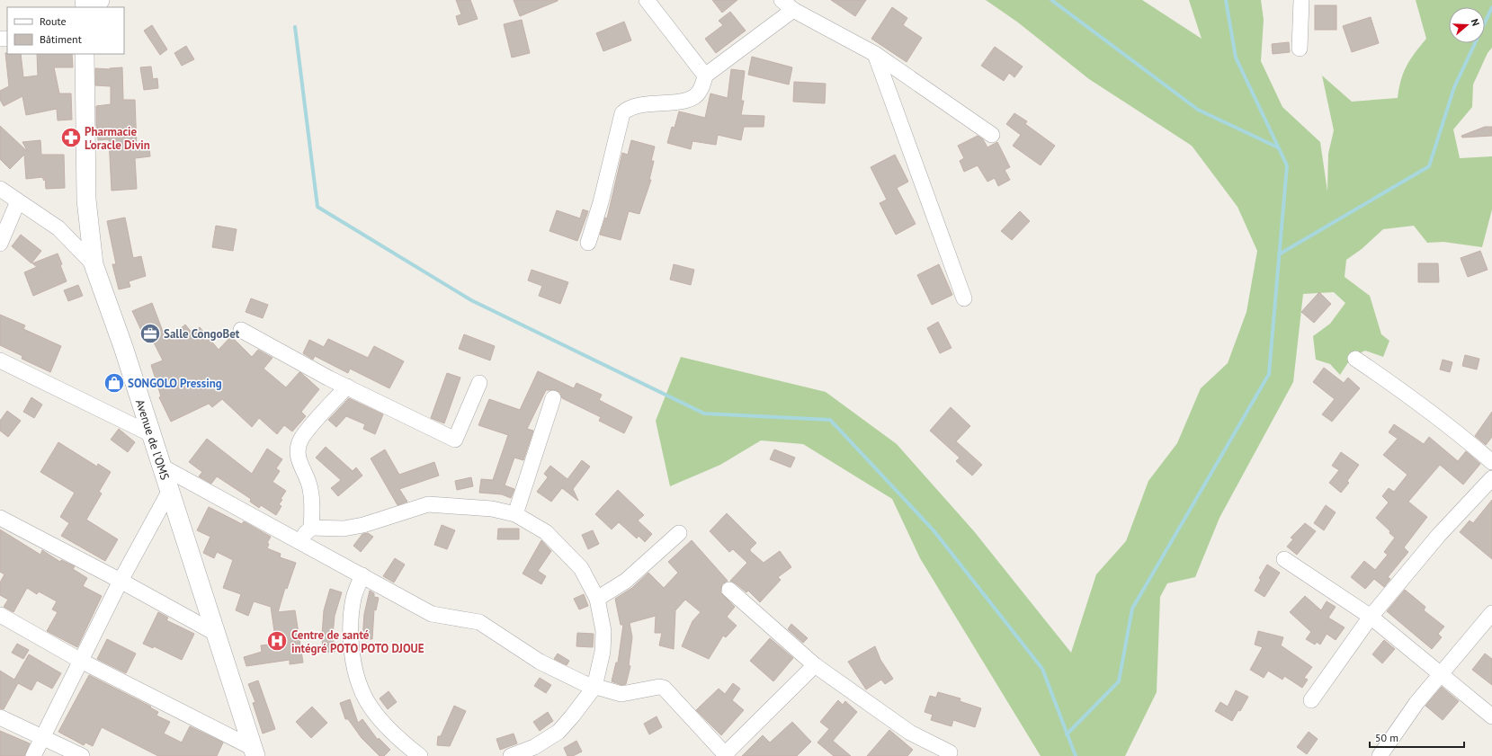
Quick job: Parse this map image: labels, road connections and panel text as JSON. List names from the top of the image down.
{
  "streets": {
    "street": ["Avenue de l'OMS"]
  },
  "places": {
    "pharmacy": ["Pharmacie L'oracle Divin"],
    "office": ["Salle CongoBet"],
    "shop": ["SONGOLO Pressing"],
    "hospital": ["Centre de santé intégré POTO POTO DJOUE"]
  },
  "legend": ["Route", "Bâtiment"],
  "scale_bar": "50 m",
  "north": "right"
}
